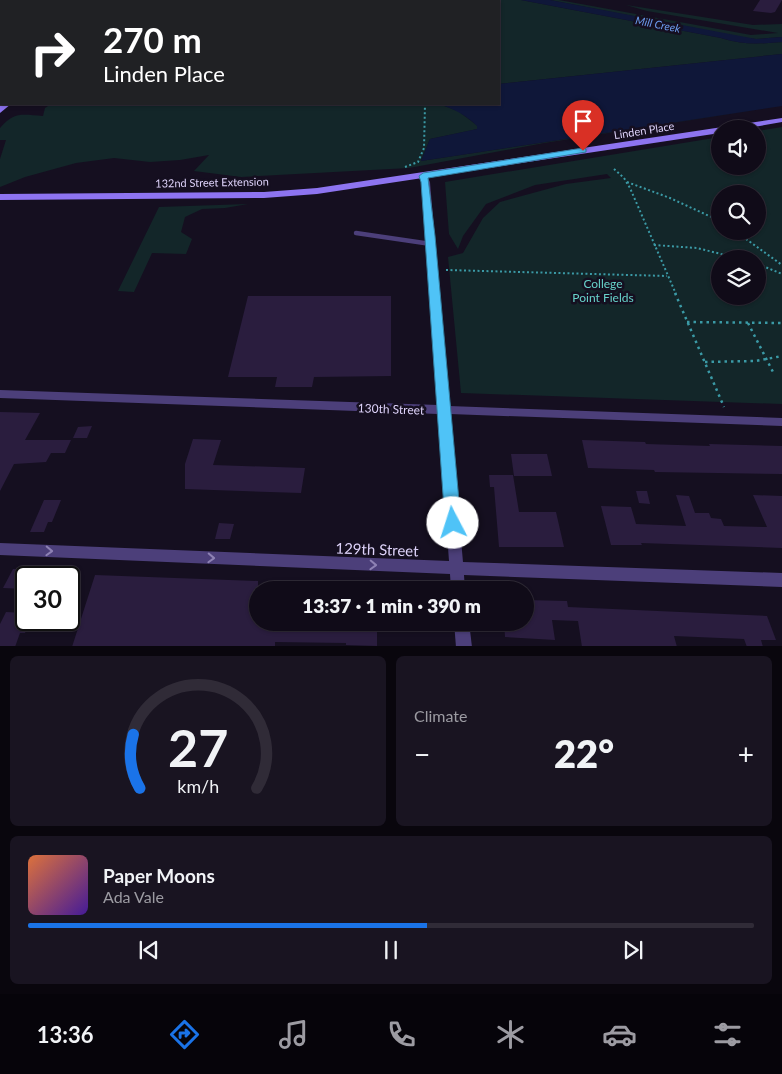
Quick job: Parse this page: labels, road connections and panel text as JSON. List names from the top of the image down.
{
  "streets": {
    "street": [
      "Linden Place",
      "132nd Street Extension",
      "130th Street",
      "129th Street"
    ]
  },
  "crossings": [
    ["Linden Place", "132nd Street Extension"]
  ],
  "one_way": ["129th Street"],
  "water": ["Mill Creek"],
  "parks": ["College Point Fields"],
  "page": {
    "turn": ["270 m", "Linden Place"],
    "limit": "30",
    "trip": "13:37 · 1 min · 390 m",
    "tile": "Climate",
    "heat": ["−", "22°", "+"],
    "song": ["Paper Moons", "Ada Vale"],
    "tabs": "13:36",
    "gauge": ["27", "km/h"]
  }
}
